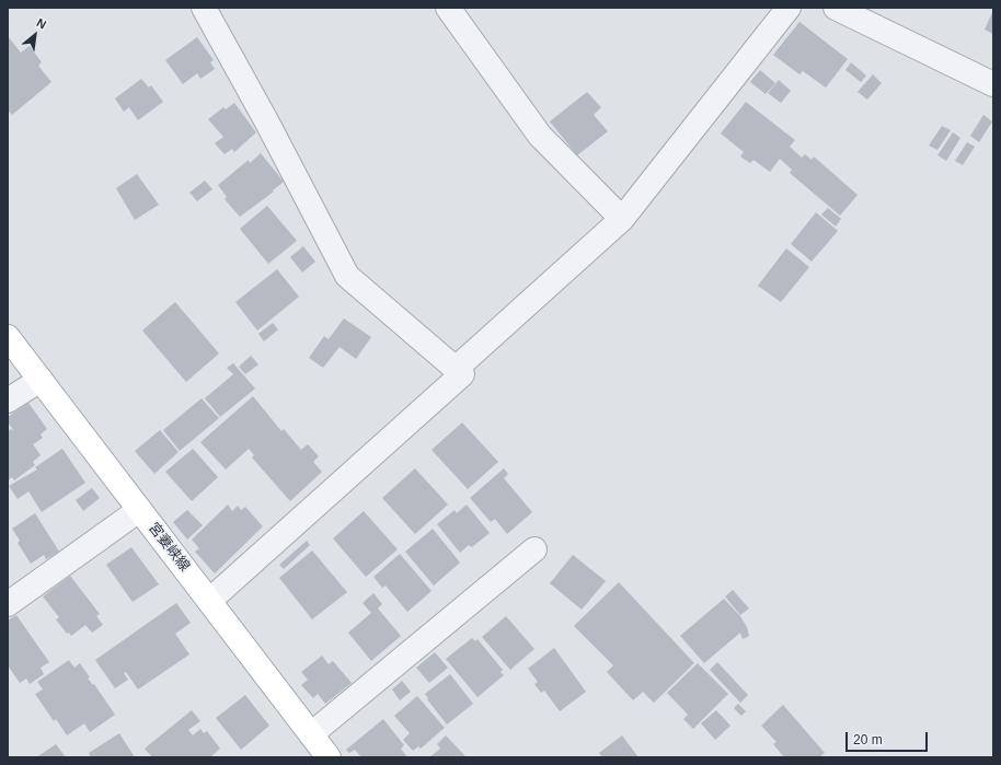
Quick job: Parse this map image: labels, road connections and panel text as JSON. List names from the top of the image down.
{
  "streets": {
    "main road": ["宮妻峡線"]
  },
  "scale_bar": "20 m",
  "north": "top right"
}
